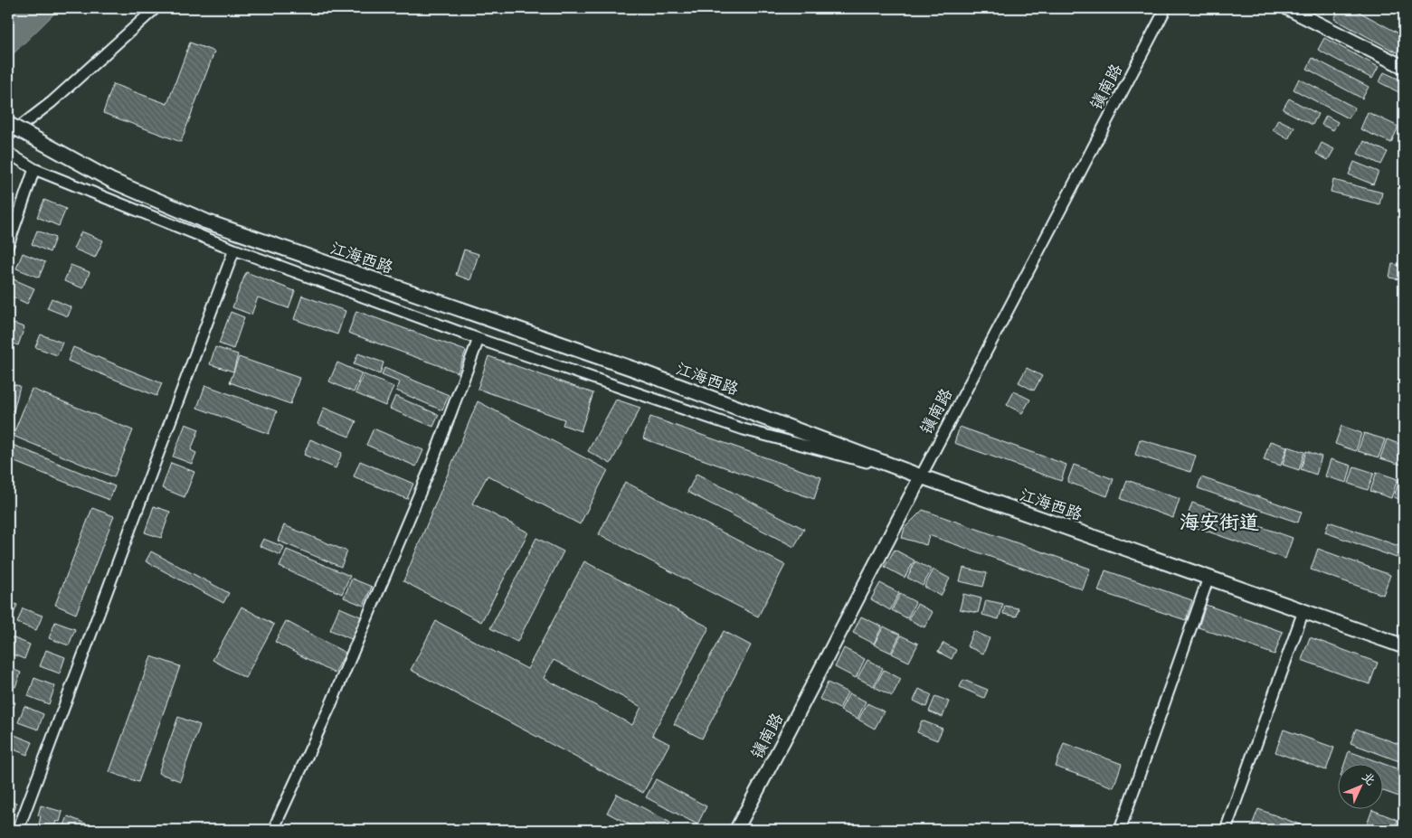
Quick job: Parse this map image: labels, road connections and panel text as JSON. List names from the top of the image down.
{
  "streets": {
    "main road": ["江海西路"],
    "street": ["镇南路"]
  },
  "crossings": [
    ["镇南路", "江海西路"]
  ],
  "districts": ["海安街道"],
  "north": "top right"
}
